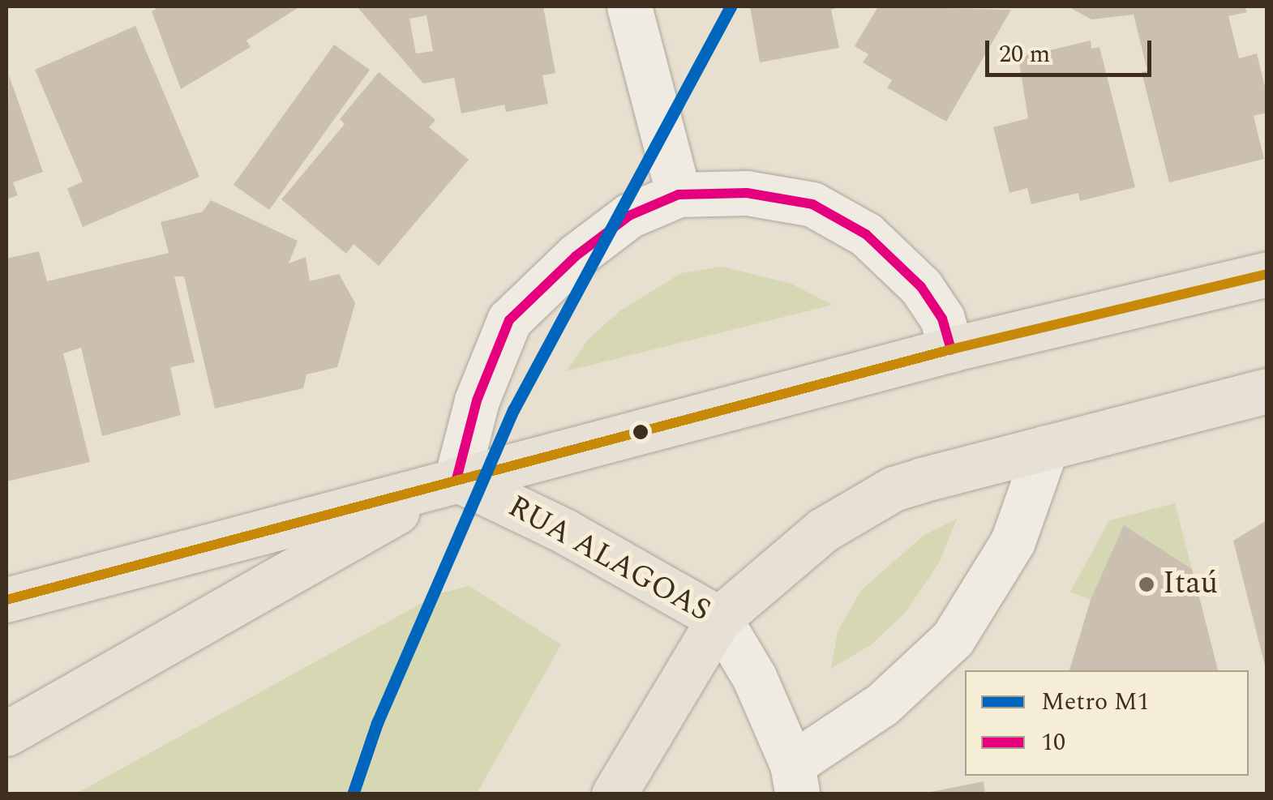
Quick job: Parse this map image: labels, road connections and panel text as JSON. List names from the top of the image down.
{
  "streets": {
    "main road": ["RUA ALAGOAS"]
  },
  "places": ["Itaú"],
  "lines": ["metro line M1", "transit line 10"],
  "legend": ["Metro M1", "10"],
  "scale_bar": "20 m"
}
